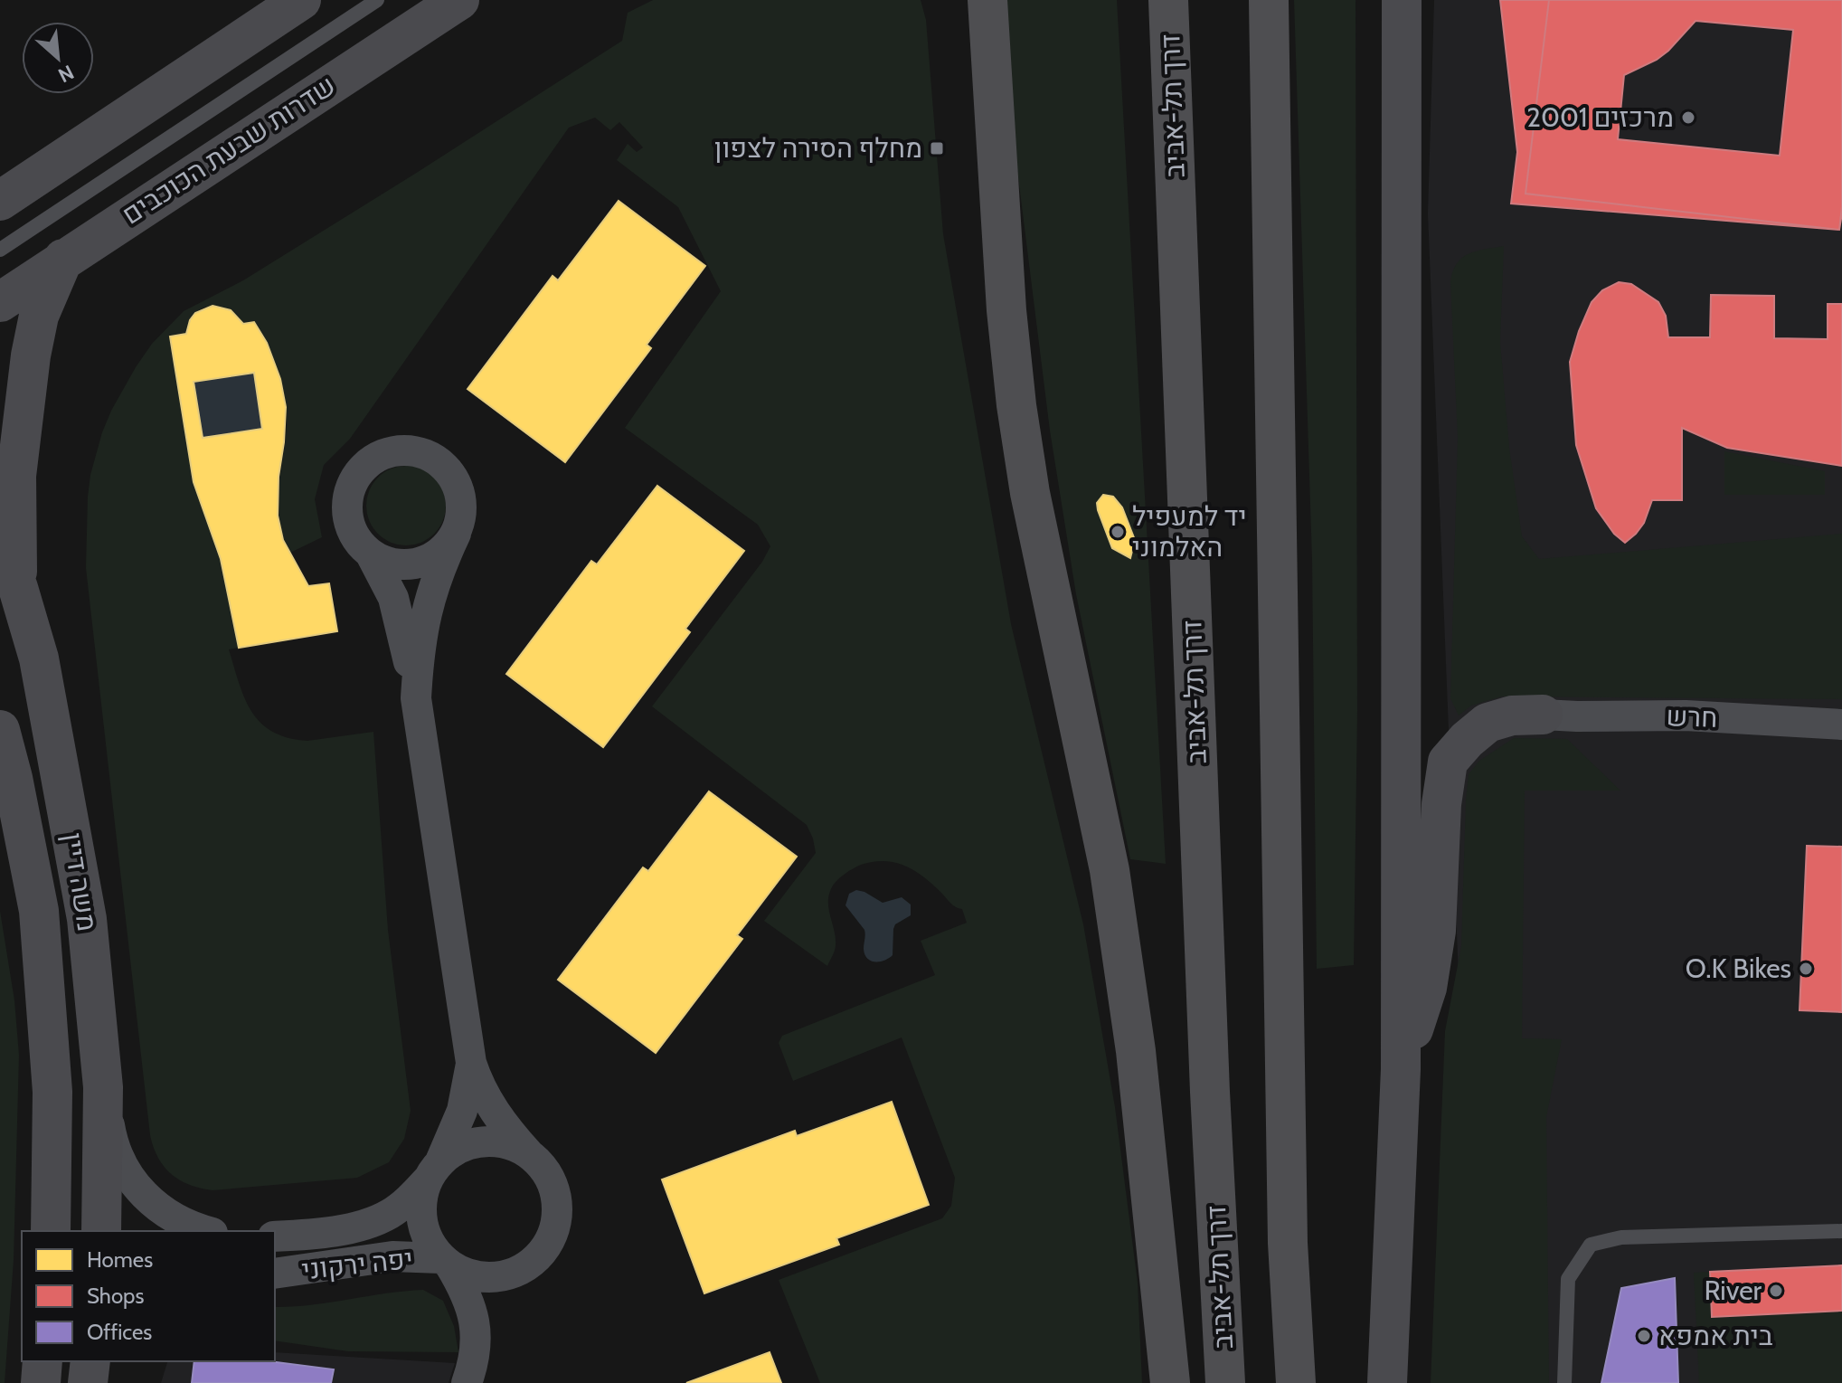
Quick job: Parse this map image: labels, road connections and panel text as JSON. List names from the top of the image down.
{
  "streets": {
    "highway": ["דרך תל-אביב"],
    "street": [
      "שדרות שבעת הכוכבים",
      "חרש",
      "משה דיין",
      "יפה ירקוני"
    ]
  },
  "places": {
    "other": [
      "מרכזים 2001",
      "יד למעפיל האלמוני",
      "O.K Bikes",
      "River",
      "בית אמפא"
    ],
    "transit": ["מחלף הסירה לצפון"]
  },
  "legend": ["Homes", "Shops", "Offices"],
  "north": "bottom right"
}
